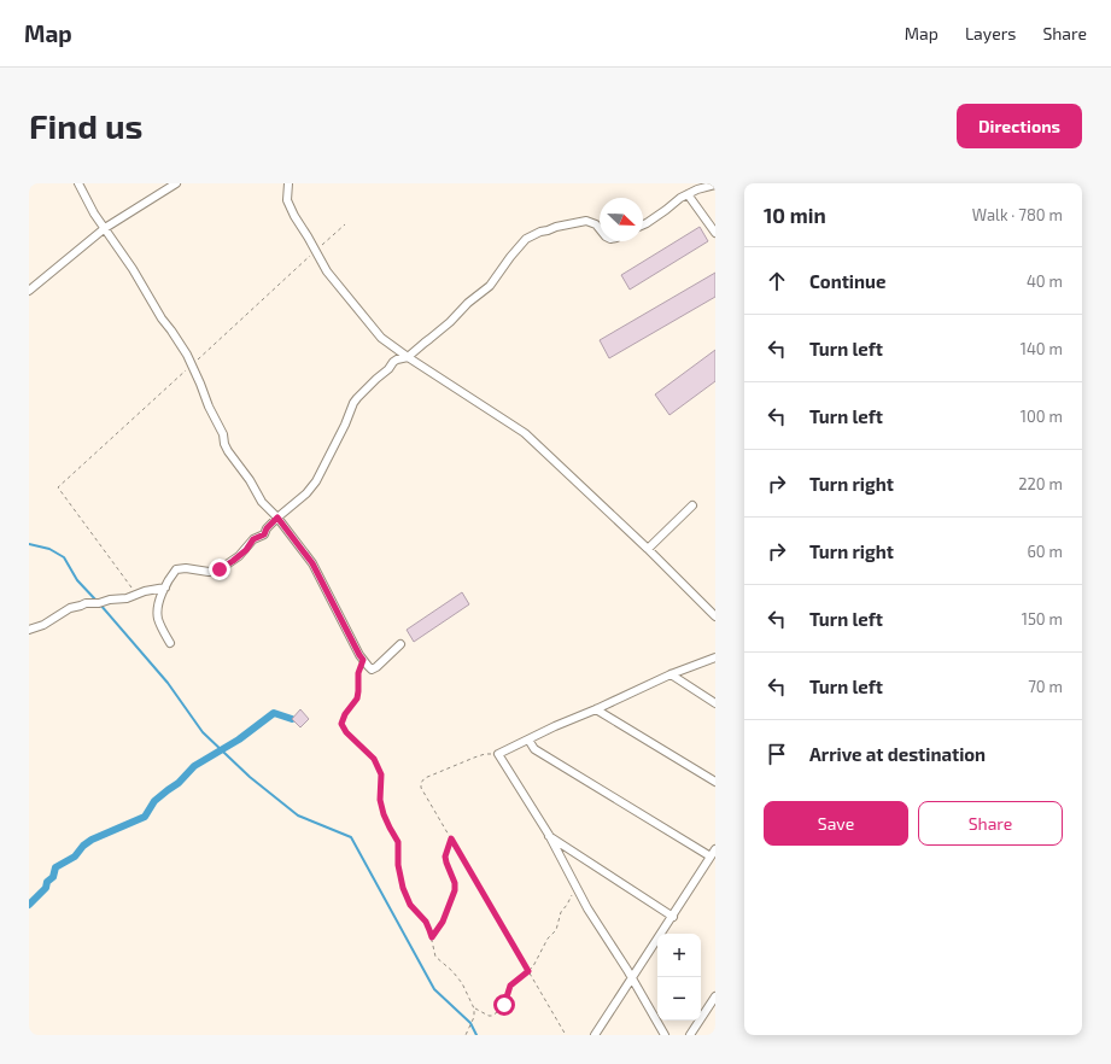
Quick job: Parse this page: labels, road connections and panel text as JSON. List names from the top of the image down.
{
  "north": "bottom right",
  "page": {
    "header": "Map",
    "nav": ["Map", "Layers", "Share"],
    "buttons": [
      "Directions",
      ["Save", "Share"]
    ],
    "title": "Find us",
    "heading": ["10 min", "Walk · 780 m"],
    "list": [
      ["Continue", "40 m"],
      ["Turn left", "140 m"],
      ["Turn left", "100 m"],
      ["Turn right", "220 m"],
      ["Turn right", "60 m"],
      ["Turn left", "150 m"],
      ["Turn left", "70 m"],
      "Arrive at destination"
    ],
    "map_buttons": ["+", "−"]
  }
}
